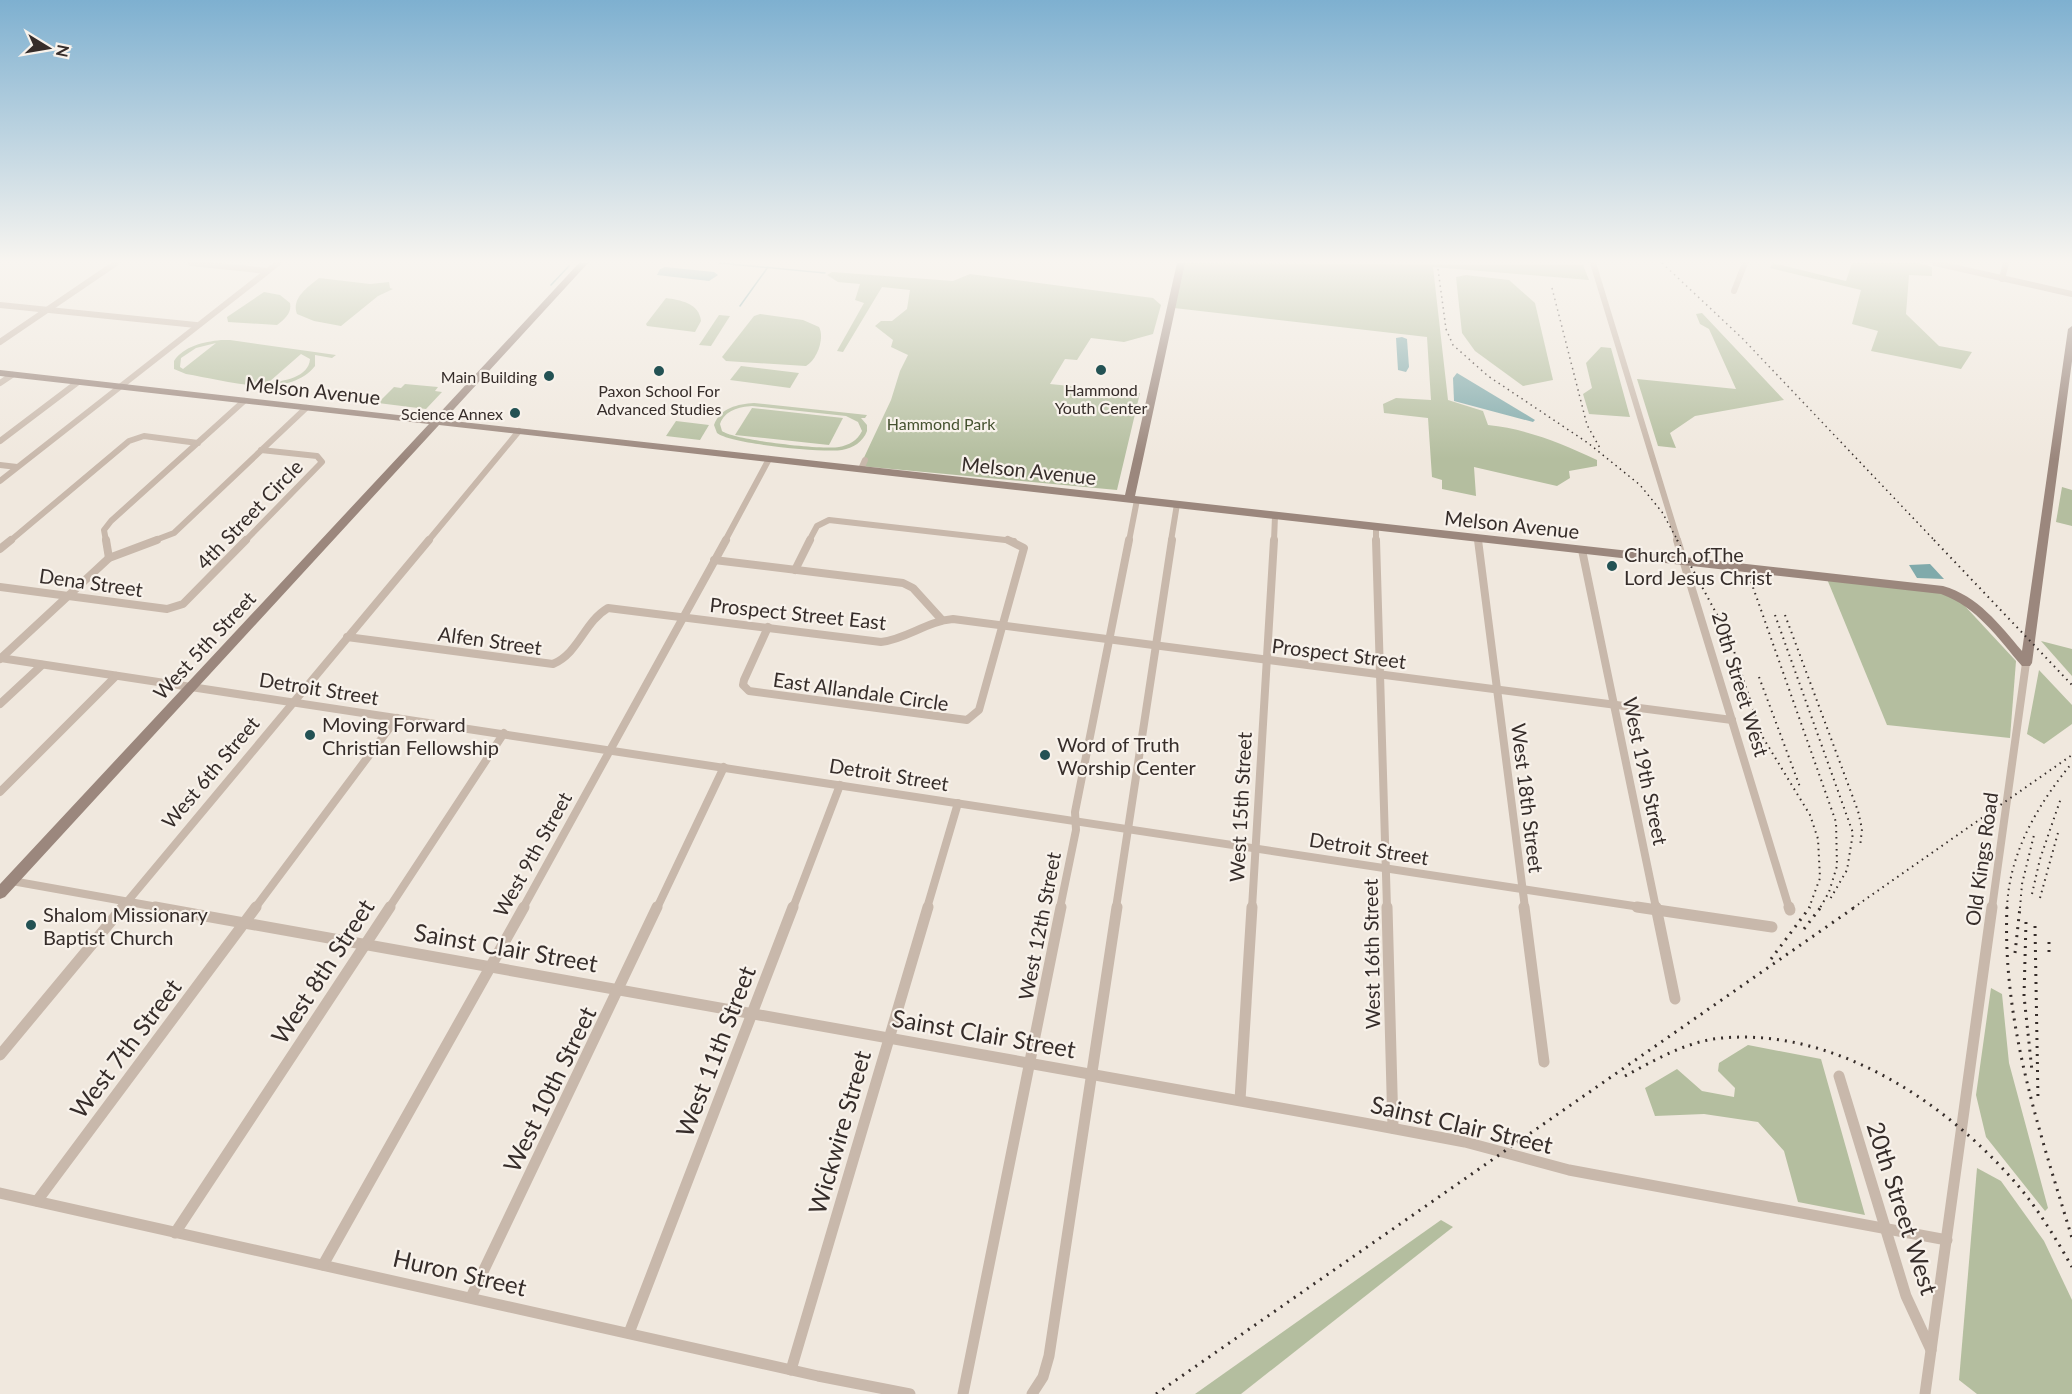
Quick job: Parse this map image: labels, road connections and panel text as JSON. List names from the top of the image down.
{
  "streets": {
    "street": [
      "Melson Avenue",
      "4th Street Circle",
      "Dena Street",
      "Prospect Street East",
      "Alfen Street",
      "West 5th Street",
      "Prospect Street",
      "20th Street West",
      "Detroit Street",
      "East Allandale Circle",
      "West 19th Street",
      "West 6th Street",
      "West 18th Street",
      "West 15th Street",
      "West 9th Street",
      "Old Kings Road",
      "West 12th Street",
      "Sainst Clair Street",
      "West 16th Street",
      "West 8th Street",
      "West 7th Street",
      "West 11th Street",
      "West 10th Street",
      "Wickwire Street",
      "Huron Street"
    ]
  },
  "crossings": [
    ["Melson Avenue", "West 5th Street"],
    ["Melson Avenue", "20th Street West"],
    ["Melson Avenue", "West 19th Street"],
    ["Melson Avenue", "West 6th Street"],
    ["Melson Avenue", "West 18th Street"],
    ["Melson Avenue", "West 15th Street"],
    ["Melson Avenue", "West 9th Street"],
    ["Melson Avenue", "Old Kings Road"],
    ["Melson Avenue", "West 12th Street"],
    ["Melson Avenue", "West 16th Street"],
    ["4th Street Circle", "Dena Street"],
    ["Prospect Street East", "Alfen Street"],
    ["Prospect Street East", "Prospect Street"],
    ["Prospect Street East", "East Allandale Circle"],
    ["Prospect Street East", "West 9th Street"],
    ["Alfen Street", "West 6th Street"],
    ["Alfen Street", "West 9th Street"],
    ["West 5th Street", "Detroit Street"],
    ["West 5th Street", "Sainst Clair Street"],
    ["Prospect Street", "20th Street West"],
    ["Prospect Street", "East Allandale Circle"],
    ["Prospect Street", "West 19th Street"],
    ["Prospect Street", "West 18th Street"],
    ["Prospect Street", "West 15th Street"],
    ["Prospect Street", "West 12th Street"],
    ["Prospect Street", "West 16th Street"],
    ["20th Street West", "Old Kings Road"],
    ["20th Street West", "Sainst Clair Street"],
    ["Detroit Street", "West 19th Street"],
    ["Detroit Street", "West 6th Street"],
    ["Detroit Street", "West 18th Street"],
    ["Detroit Street", "West 15th Street"],
    ["Detroit Street", "West 9th Street"],
    ["Detroit Street", "West 12th Street"],
    ["Detroit Street", "West 16th Street"],
    ["Detroit Street", "West 8th Street"],
    ["Detroit Street", "West 7th Street"],
    ["Detroit Street", "West 11th Street"],
    ["Detroit Street", "West 10th Street"],
    ["Detroit Street", "Wickwire Street"],
    ["West 6th Street", "Sainst Clair Street"],
    ["West 15th Street", "Sainst Clair Street"],
    ["West 9th Street", "Sainst Clair Street"],
    ["West 9th Street", "Huron Street"],
    ["Old Kings Road", "Sainst Clair Street"],
    ["West 12th Street", "Sainst Clair Street"],
    ["Sainst Clair Street", "West 16th Street"],
    ["Sainst Clair Street", "West 8th Street"],
    ["Sainst Clair Street", "West 7th Street"],
    ["Sainst Clair Street", "West 11th Street"],
    ["Sainst Clair Street", "West 10th Street"],
    ["Sainst Clair Street", "Wickwire Street"],
    ["West 8th Street", "Huron Street"],
    ["West 7th Street", "Huron Street"],
    ["West 11th Street", "Huron Street"],
    ["West 10th Street", "Huron Street"],
    ["Wickwire Street", "Huron Street"]
  ],
  "parks": ["Hammond Park"],
  "places": [
    "Hammond Youth Center",
    "Paxon School For Advanced Studies",
    "Main Building",
    "Science Annex",
    "Church ofThe Lord Jesus Christ",
    "Moving Forward Christian Fellowship",
    "Word of Truth Worship Center",
    "Shalom Missionary Baptist Church"
  ],
  "north": "right"
}
